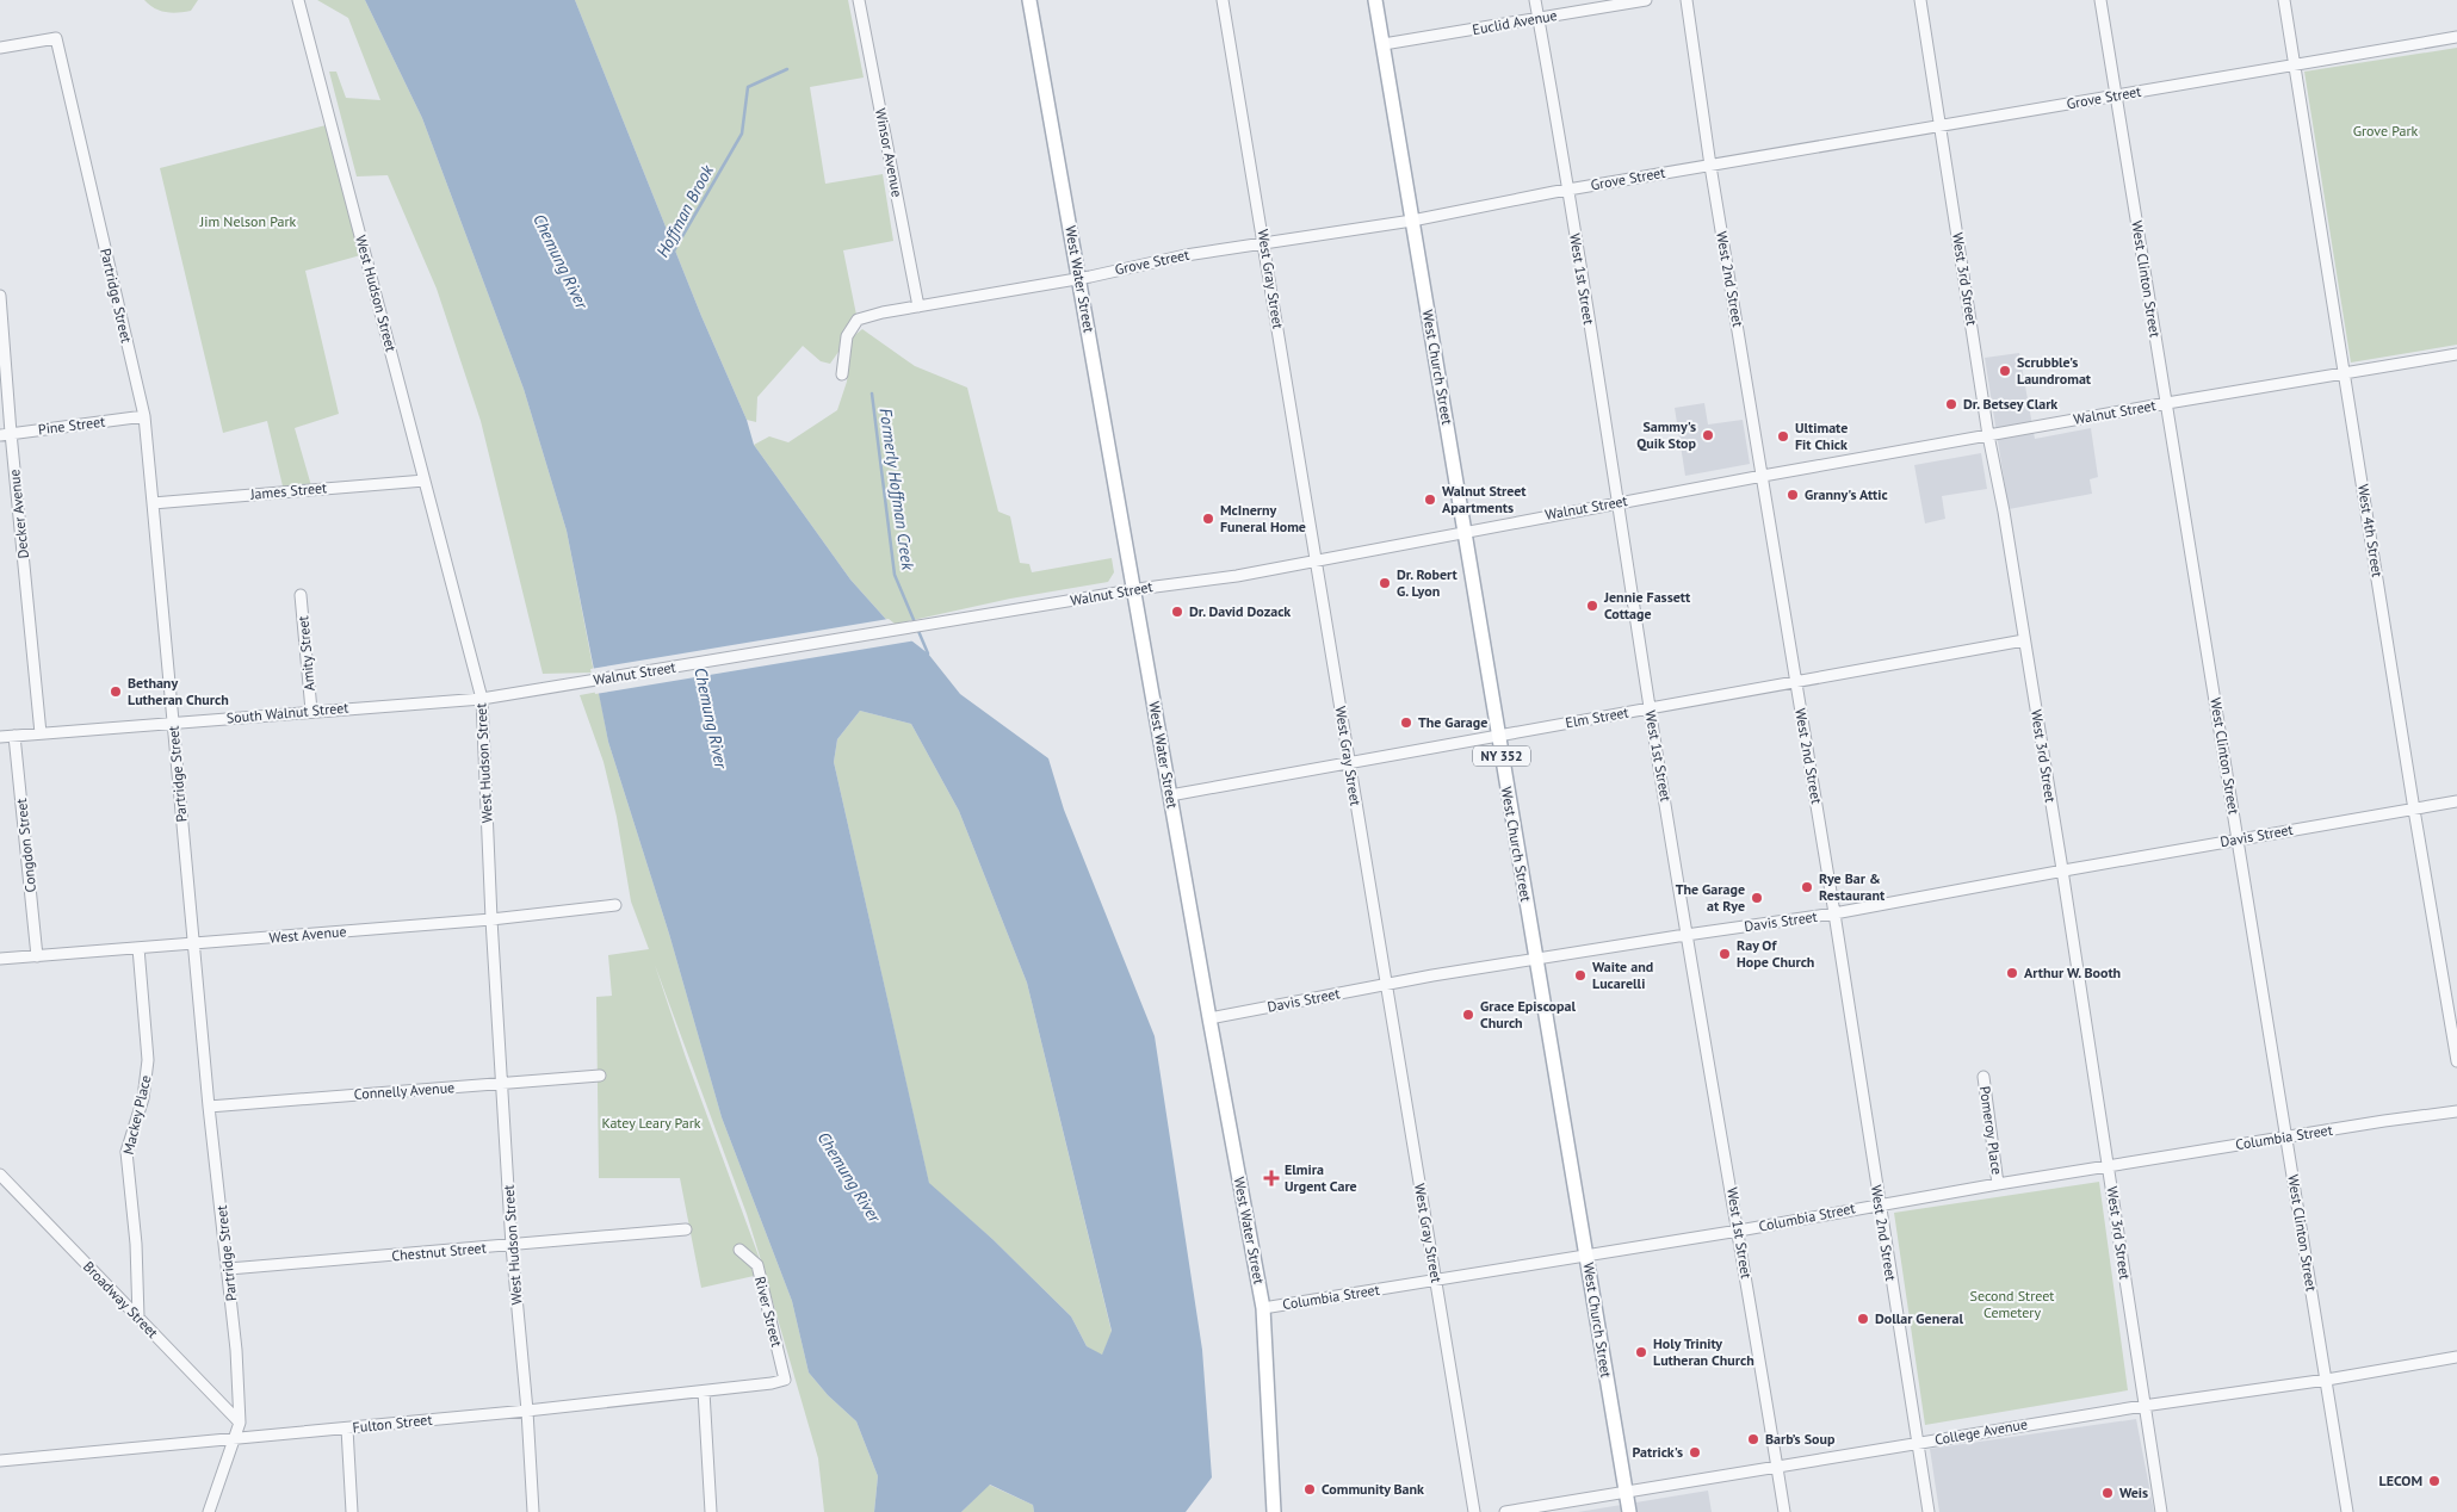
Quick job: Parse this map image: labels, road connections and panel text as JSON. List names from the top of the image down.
{
  "streets": {
    "main road": ["West Water Street", "West Church Street", "NY 352"],
    "street": [
      "Euclid Avenue",
      "Grove Street",
      "Winsor Avenue",
      "West Gray Street",
      "West 1st Street",
      "West 2nd Street",
      "West 3rd Street",
      "West Clinton Street",
      "West Hudson Street",
      "Partridge Street",
      "Walnut Street",
      "Pine Street",
      "James Street",
      "Decker Avenue",
      "West 4th Street",
      "Amity Street",
      "South Walnut Street",
      "Elm Street",
      "Davis Street",
      "Congdon Street",
      "West Avenue",
      "Connelly Avenue",
      "Mackey Place",
      "Pomeroy Place",
      "Columbia Street",
      "Chestnut Street",
      "Broadway Street",
      "River Street",
      "Fulton Street",
      "College Avenue"
    ]
  },
  "crossings": [
    ["Euclid Avenue", "West 1st Street"],
    ["Euclid Avenue", "West Church Street"],
    ["Grove Street", "Winsor Avenue"],
    ["Grove Street", "West Water Street"],
    ["Grove Street", "West Gray Street"],
    ["Grove Street", "West 1st Street"],
    ["Grove Street", "West 2nd Street"],
    ["Grove Street", "West 3rd Street"],
    ["Grove Street", "West Clinton Street"],
    ["Grove Street", "West Church Street"],
    ["Grove Street", "West 4th Street"],
    ["West Water Street", "Walnut Street"],
    ["West Water Street", "Elm Street"],
    ["West Water Street", "Davis Street"],
    ["West Water Street", "Columbia Street"],
    ["West Gray Street", "Walnut Street"],
    ["West Gray Street", "Elm Street"],
    ["West Gray Street", "Davis Street"],
    ["West Gray Street", "Columbia Street"],
    ["West 1st Street", "Walnut Street"],
    ["West 1st Street", "Elm Street"],
    ["West 1st Street", "Davis Street"],
    ["West 1st Street", "Columbia Street"],
    ["West 1st Street", "College Avenue"],
    ["West 2nd Street", "Walnut Street"],
    ["West 2nd Street", "Elm Street"],
    ["West 2nd Street", "Davis Street"],
    ["West 2nd Street", "Columbia Street"],
    ["West 2nd Street", "College Avenue"],
    ["West 3rd Street", "Walnut Street"],
    ["West 3rd Street", "Elm Street"],
    ["West 3rd Street", "Davis Street"],
    ["West 3rd Street", "Columbia Street"],
    ["West 3rd Street", "College Avenue"],
    ["West Clinton Street", "Walnut Street"],
    ["West Clinton Street", "Davis Street"],
    ["West Clinton Street", "Columbia Street"],
    ["West Clinton Street", "College Avenue"],
    ["West Hudson Street", "James Street"],
    ["West Hudson Street", "South Walnut Street"],
    ["West Hudson Street", "West Avenue"],
    ["West Hudson Street", "Connelly Avenue"],
    ["West Hudson Street", "Chestnut Street"],
    ["West Hudson Street", "Fulton Street"],
    ["Partridge Street", "Pine Street"],
    ["Partridge Street", "James Street"],
    ["Partridge Street", "South Walnut Street"],
    ["Partridge Street", "West Avenue"],
    ["Partridge Street", "Connelly Avenue"],
    ["Partridge Street", "Chestnut Street"],
    ["Partridge Street", "Broadway Street"],
    ["Partridge Street", "Fulton Street"],
    ["West Church Street", "Walnut Street"],
    ["West Church Street", "Elm Street"],
    ["West Church Street", "Davis Street"],
    ["West Church Street", "Columbia Street"],
    ["West Church Street", "College Avenue"],
    ["Walnut Street", "West 4th Street"],
    ["Walnut Street", "South Walnut Street"],
    ["Pine Street", "Decker Avenue"],
    ["Decker Avenue", "South Walnut Street"],
    ["West 4th Street", "Davis Street"],
    ["Amity Street", "South Walnut Street"],
    ["South Walnut Street", "Congdon Street"],
    ["Congdon Street", "West Avenue"],
    ["West Avenue", "Mackey Place"],
    ["Mackey Place", "Broadway Street"],
    ["Pomeroy Place", "Columbia Street"],
    ["River Street", "Fulton Street"]
  ],
  "water": ["Hoffman Brook", "Chemung River", "Formerly Hoffman Creek"],
  "parks": [
    "Grove Park",
    "Jim Nelson Park",
    "Katey Leary Park",
    "Second Street Cemetery"
  ],
  "places": {
    "other": [
      "Scrubble's Laundromat",
      "Dr. Betsey Clark",
      "Sammy's Quik Stop",
      "Ultimate Fit Chick",
      "Granny's Attic",
      "Walnut Street Apartments",
      "McInerny Funeral Home",
      "Dr. Robert G. Lyon",
      "Jennie Fassett Cottage",
      "Dr. David Dozack",
      "Bethany Lutheran Church",
      "The Garage",
      "Rye Bar & Restaurant",
      "The Garage at Rye",
      "Ray Of Hope Church",
      "Arthur W. Booth",
      "Waite and Lucarelli",
      "Grace Episcopal Church",
      "Dollar General",
      "Holy Trinity Lutheran Church",
      "Barb’s Soup",
      "Patrick's",
      "LECOM",
      "Community Bank",
      "Weis"
    ],
    "health": ["Elmira Urgent Care"]
  }
}
